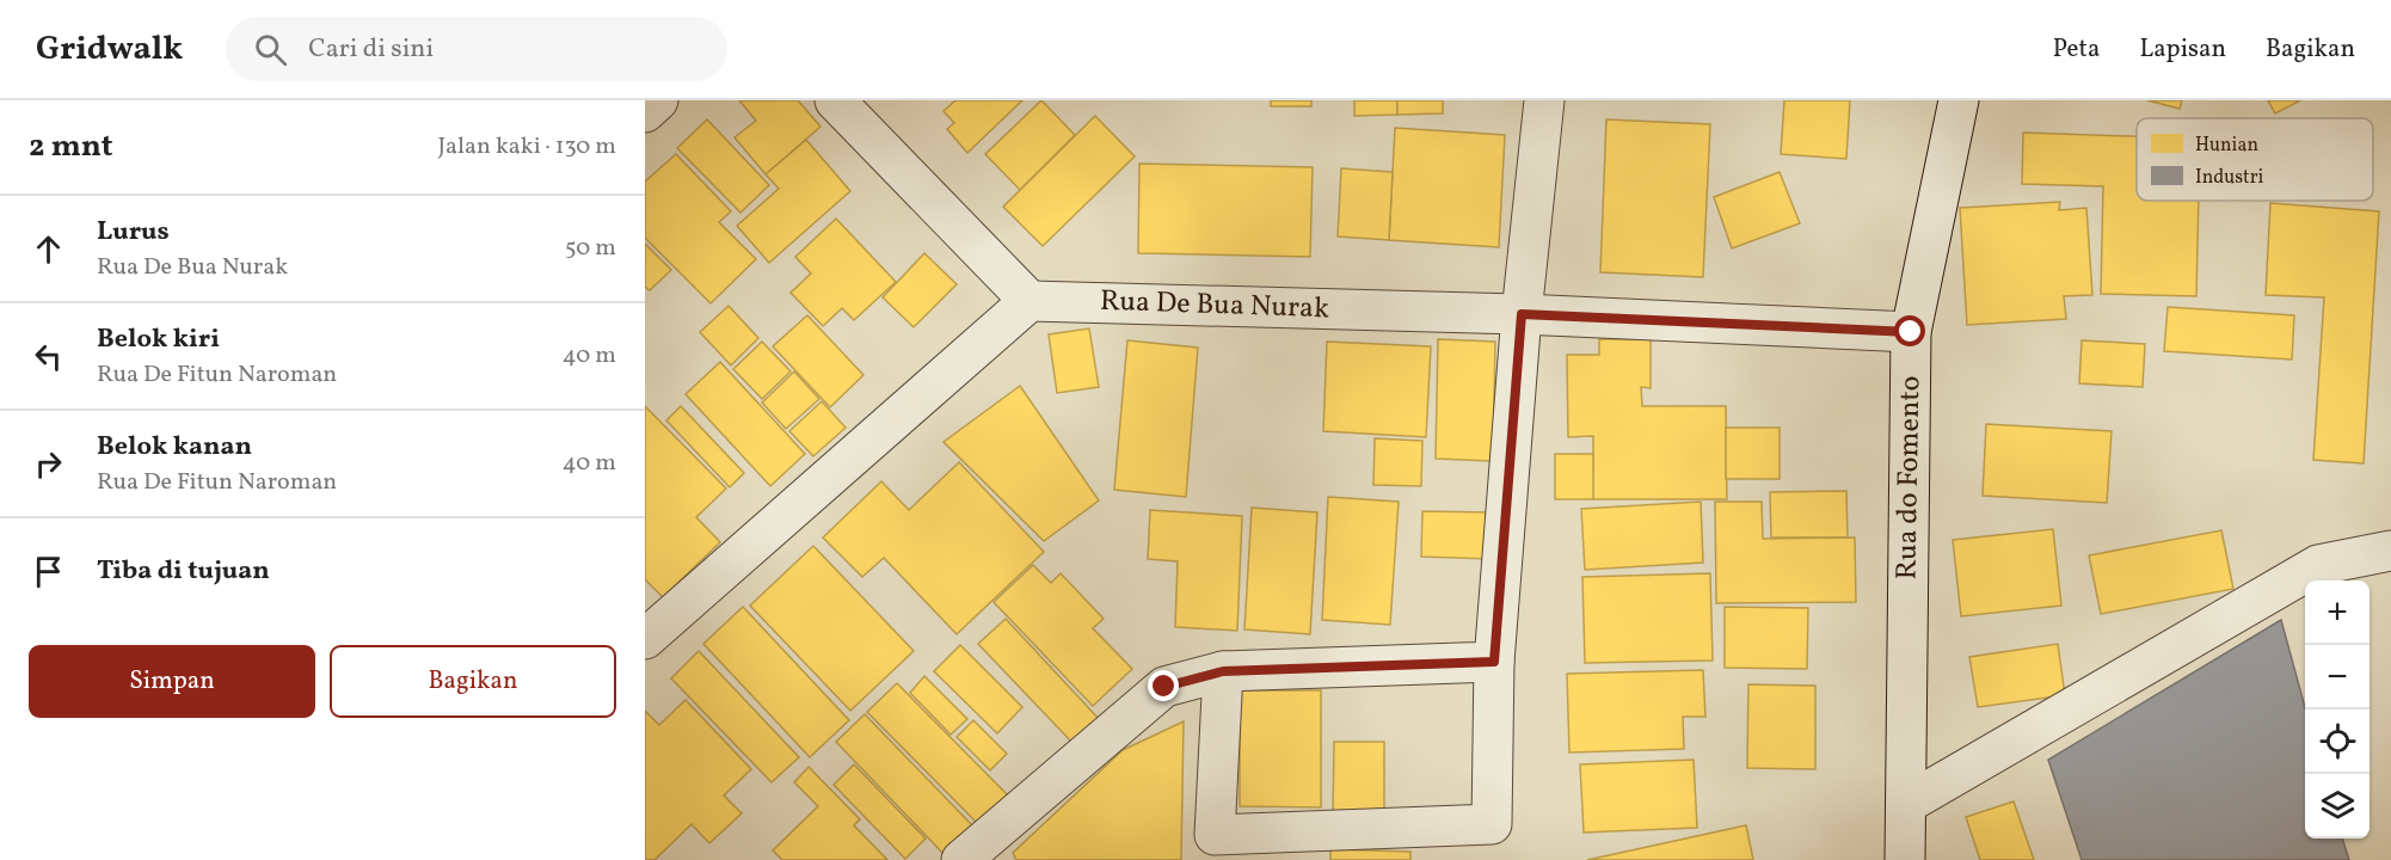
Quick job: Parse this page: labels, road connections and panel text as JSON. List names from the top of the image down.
{
  "streets": {
    "street": ["Rua De Bua Nurak", "Rua do Fomento"]
  },
  "crossings": [
    ["Rua De Bua Nurak", "Rua do Fomento"]
  ],
  "legend": ["Hunian", "Industri"],
  "page": {
    "header": "Gridwalk",
    "search": "Cari di sini",
    "nav": ["Peta", "Lapisan", "Bagikan"],
    "heading": ["2 mnt", "Jalan kaki · 130 m"],
    "list": [
      ["Lurus", "Rua De Bua Nurak", "50 m"],
      ["Belok kiri", "Rua De Fitun Naroman", "40 m"],
      ["Belok kanan", "Rua De Fitun Naroman", "40 m"],
      "Tiba di tujuan"
    ],
    "map_buttons": ["+", "−"],
    "buttons": ["Simpan", "Bagikan"]
  }
}
